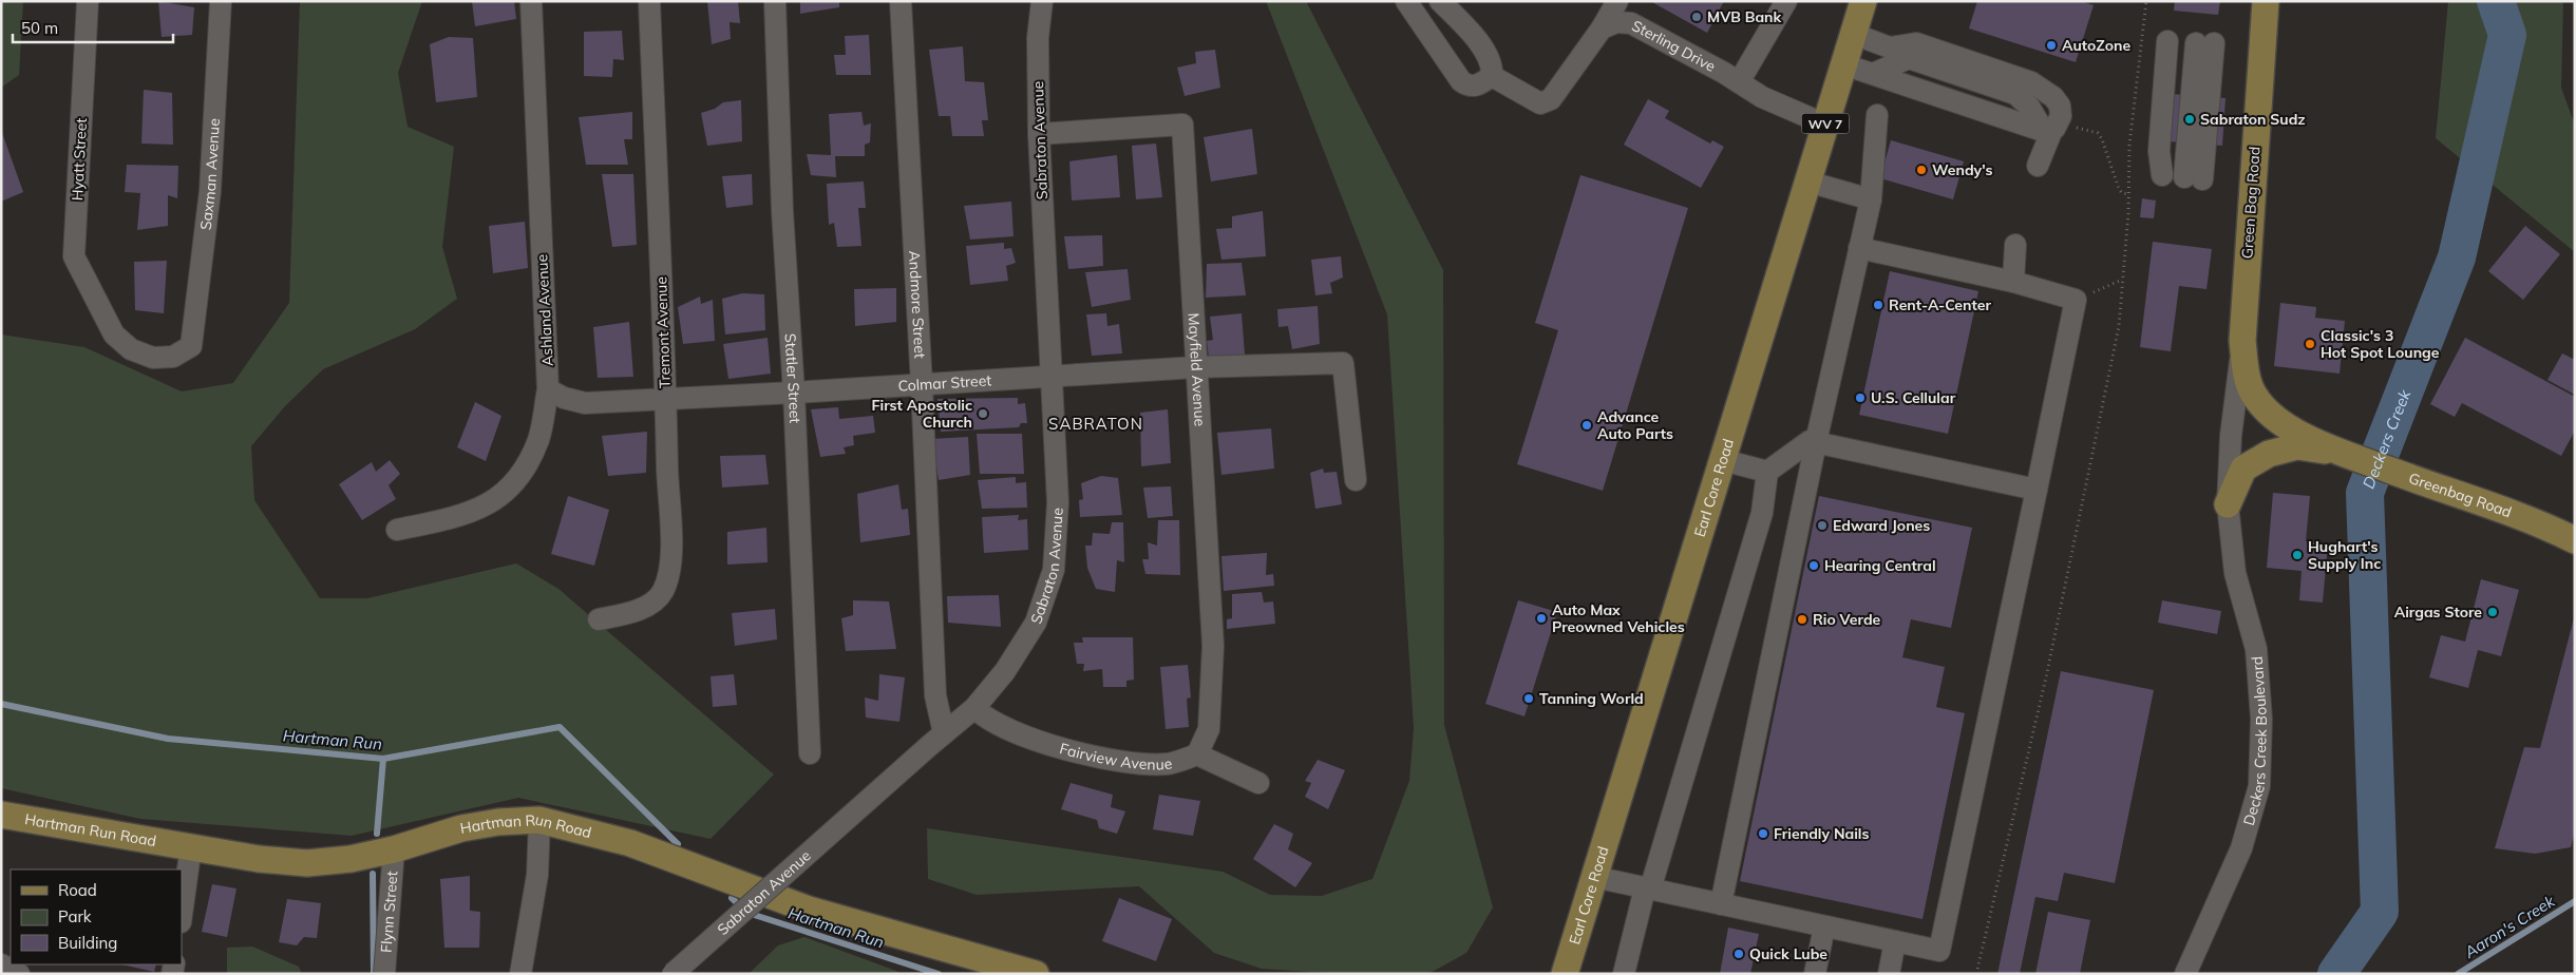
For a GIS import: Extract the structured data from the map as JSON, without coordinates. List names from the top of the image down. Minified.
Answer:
{"streets":{"main road":["WV 7","Green Bag Road","Earl Core Road","Greenbag Road","Hartman Run Road"],"street":["Sterling Drive","Sabraton Avenue","Hyatt Street","Saxman Avenue","Andmore Street","Ashland Avenue","Tremont Avenue","Mayfield Avenue","Statler Street","Colmar Street","Deckers Creek Boulevard","Fairview Avenue","Flynn Street"]},"crossings":[["Sterling Drive","Earl Core Road"],["Sabraton Avenue","Andmore Street"],["Sabraton Avenue","Mayfield Avenue"],["Sabraton Avenue","Colmar Street"],["Sabraton Avenue","Fairview Avenue"],["Hyatt Street","Saxman Avenue"],["Green Bag Road","Greenbag Road"],["Green Bag Road","Deckers Creek Boulevard"],["Andmore Street","Colmar Street"],["Ashland Avenue","Colmar Street"],["Tremont Avenue","Colmar Street"],["Mayfield Avenue","Colmar Street"],["Mayfield Avenue","Fairview Avenue"],["Statler Street","Colmar Street"],["Greenbag Road","Deckers Creek Boulevard"],["Hartman Run Road","Flynn Street"]],"districts":["SABRATON"],"water":["Deckers Creek","Hartman Run","Aaron's Creek"],"places":["MVB Bank","AutoZone","Sabraton Sudz","Wendy's","Rent-A-Center","Classic's 3 Hot Spot Lounge","U.S. Cellular","First Apostolic Church","Advance Auto Parts","Edward Jones","Hughart's Supply Inc","Hearing Central","Airgas Store","Auto Max Preowned Vehicles","Rio Verde","Tanning World","Friendly Nails","Quick Lube"],"legend":["Road","Park","Building"],"scale_bar":"50 m"}
